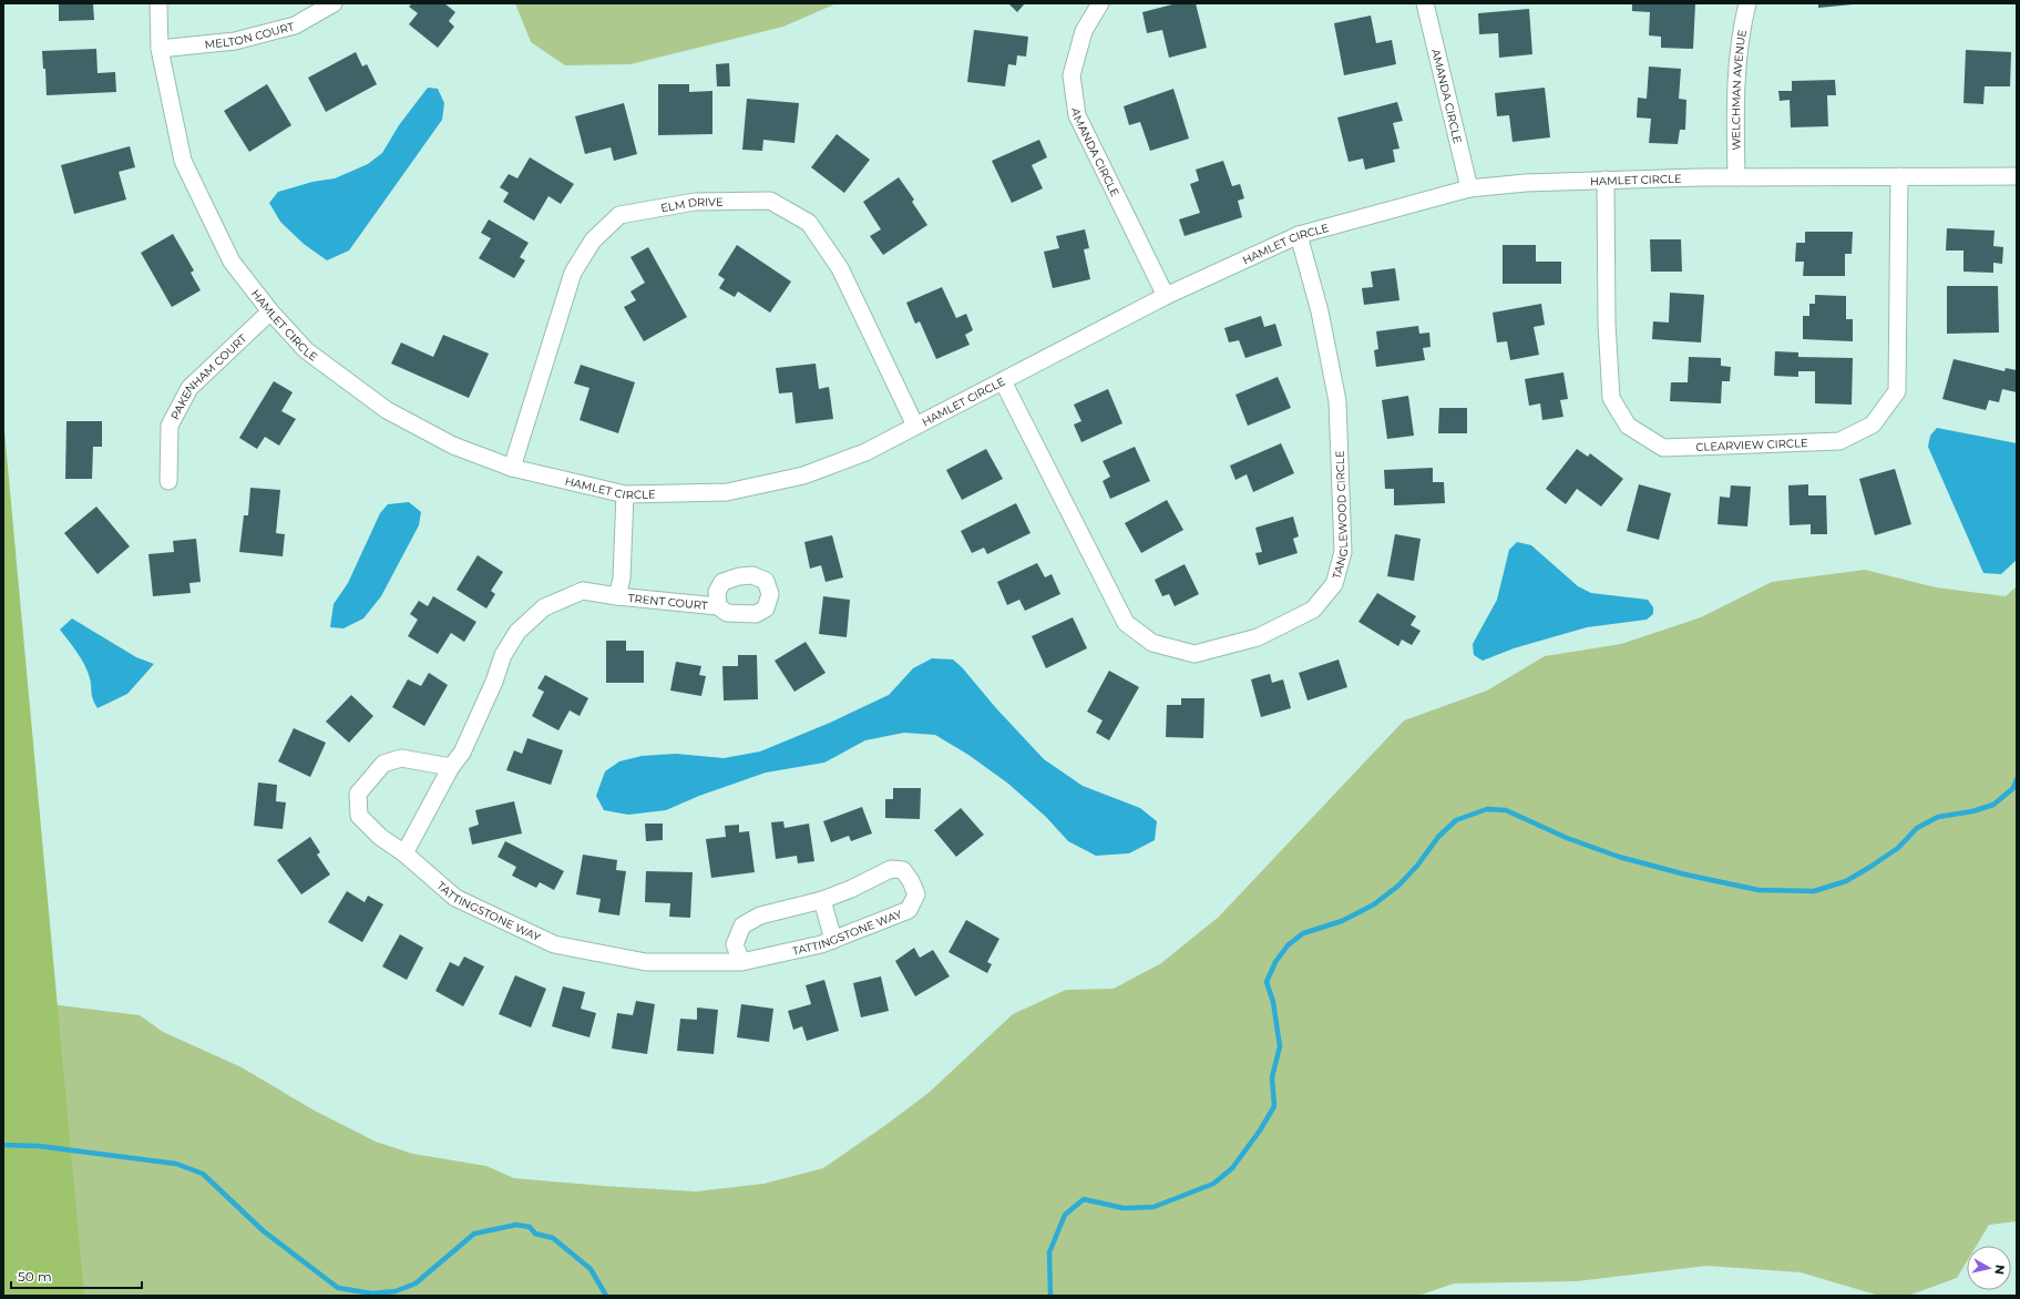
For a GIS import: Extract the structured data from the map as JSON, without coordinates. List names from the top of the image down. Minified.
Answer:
{"streets":{"street":["MELTON COURT","WELCHMAN AVENUE","AMANDA CIRCLE","HAMLET CIRCLE","ELM DRIVE","PAKENHAM COURT","CLEARVIEW CIRCLE","TANGLEWOOD CIRCLE","TRENT COURT","TATTINGSTONE WAY"]},"crossings":[["MELTON COURT","HAMLET CIRCLE"],["WELCHMAN AVENUE","HAMLET CIRCLE"],["AMANDA CIRCLE","HAMLET CIRCLE"],["HAMLET CIRCLE","ELM DRIVE"],["HAMLET CIRCLE","PAKENHAM COURT"],["HAMLET CIRCLE","CLEARVIEW CIRCLE"],["HAMLET CIRCLE","TANGLEWOOD CIRCLE"]],"scale_bar":"50 m","north":"right"}
